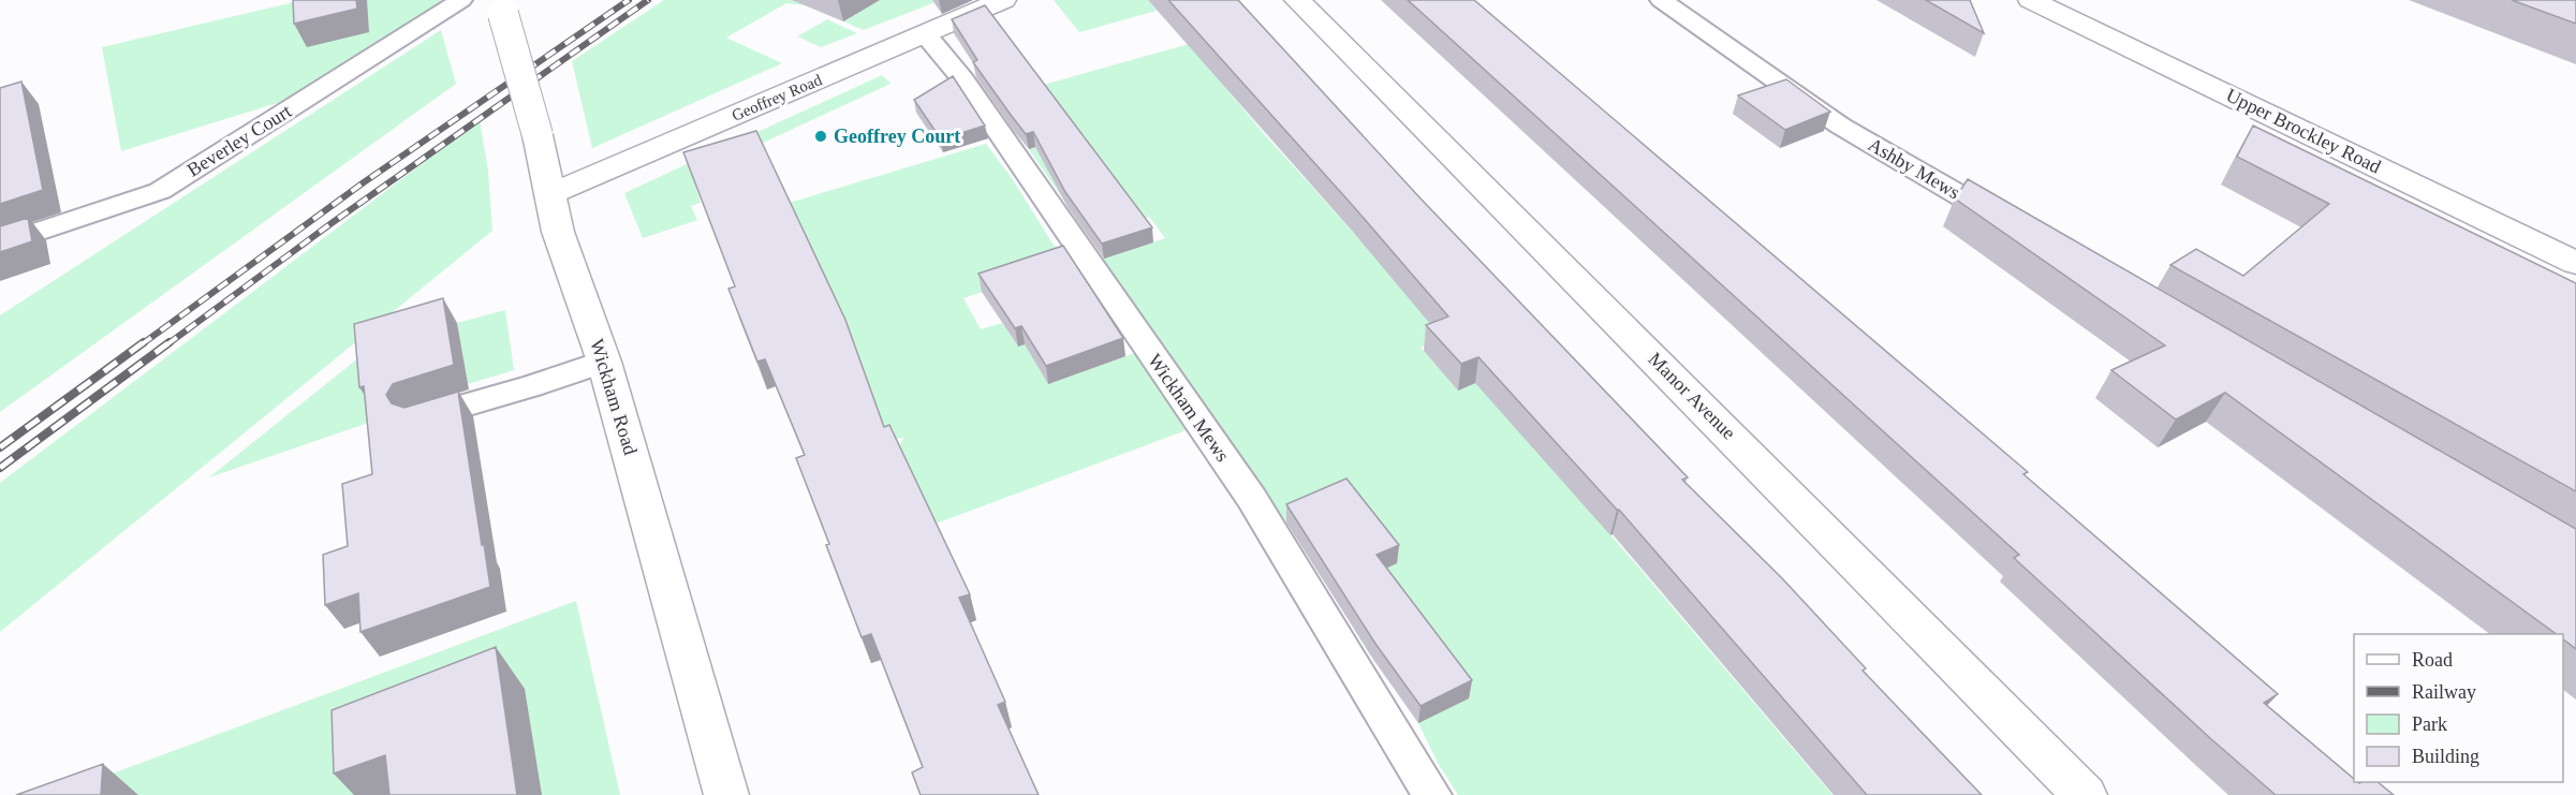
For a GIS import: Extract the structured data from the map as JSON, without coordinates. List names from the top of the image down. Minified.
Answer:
{"streets":{"street":["Geoffrey Road","Upper Brockley Road","Manor Avenue","Wickham Road"],"lane":["Beverley Court","Ashby Mews","Wickham Mews"]},"crossings":[["Geoffrey Road","Wickham Road"],["Geoffrey Road","Wickham Mews"]],"places":["Geoffrey Court"],"legend":["Road","Railway","Park","Building"]}
